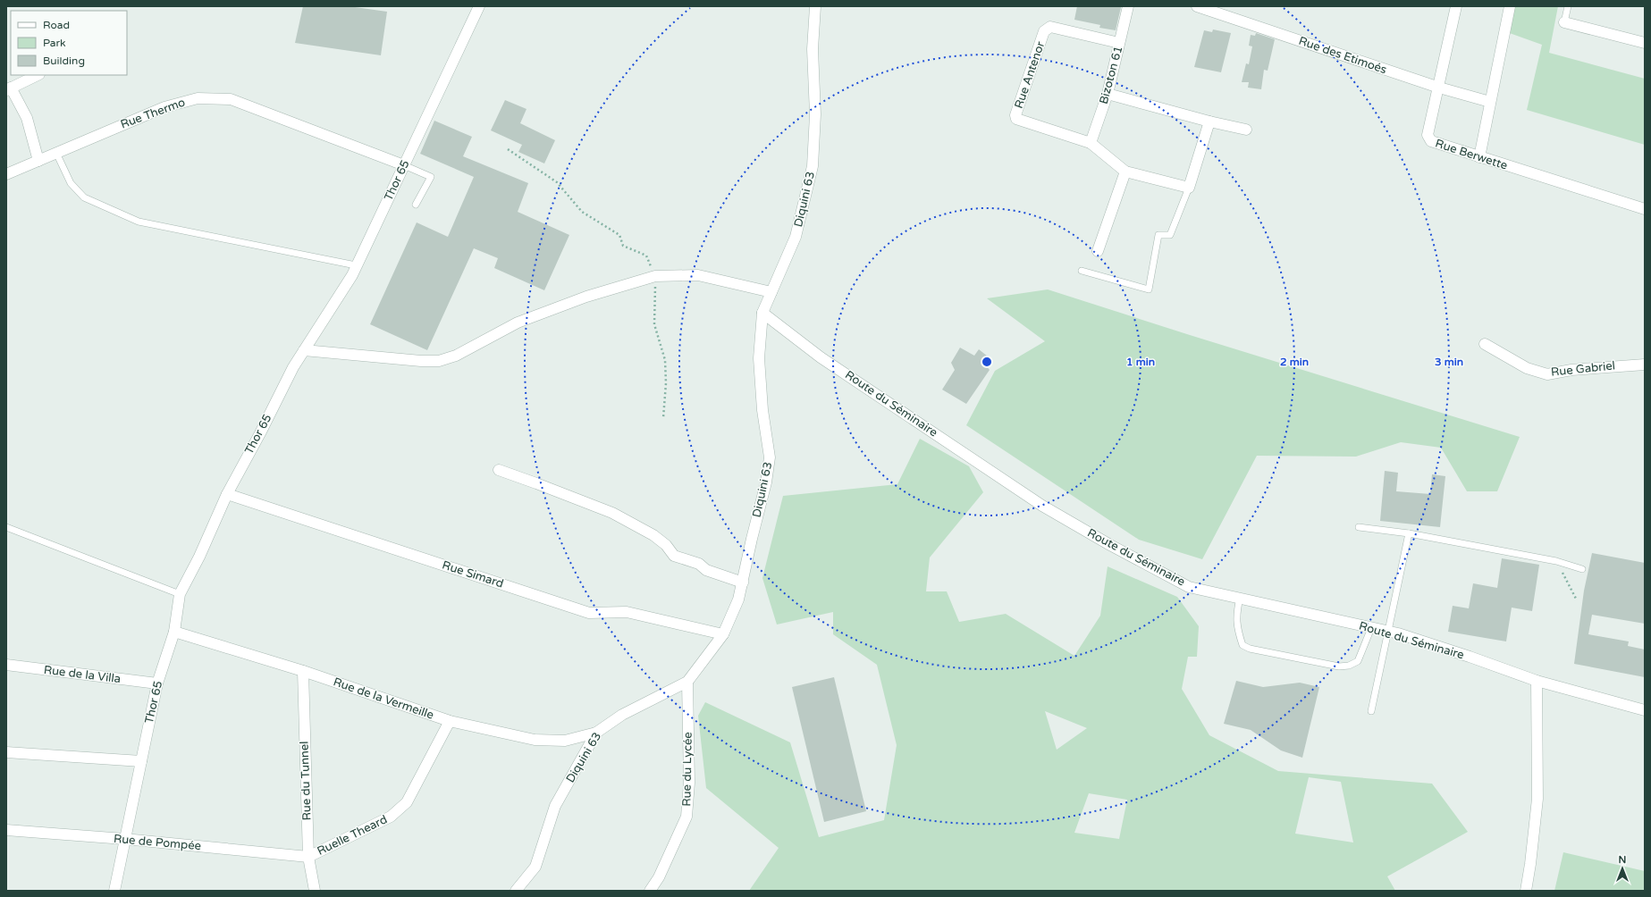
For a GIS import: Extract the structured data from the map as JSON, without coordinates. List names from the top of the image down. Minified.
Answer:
{"streets":{"street":["Rue des Etimoés","Rue Antenor","Bizoton 61","Rue Thermo","Rue Berwette","Thor 65","Diquini 63","Rue Gabriel","Route du Séminaire","Rue Simard","Rue de la Villa","Rue de la Vermeille","Rue du Lycée","Rue du Tunnel","Ruelle Theard","Rue de Pompée"]},"crossings":[["Rue des Etimoés","Rue Berwette"],["Rue Antenor","Bizoton 61"],["Rue Thermo","Thor 65"],["Thor 65","Rue Simard"],["Thor 65","Rue de la Villa"],["Thor 65","Rue de la Vermeille"],["Thor 65","Rue de Pompée"],["Diquini 63","Route du Séminaire"],["Diquini 63","Rue Simard"],["Diquini 63","Rue de la Vermeille"],["Diquini 63","Rue du Lycée"],["Rue de la Vermeille","Rue du Tunnel"],["Rue de la Vermeille","Ruelle Theard"],["Rue du Tunnel","Ruelle Theard"],["Rue du Tunnel","Rue de Pompée"],["Ruelle Theard","Rue de Pompée"]],"legend":["Road","Park","Building"],"north":"top","rings":["1 min","2 min","3 min"]}
